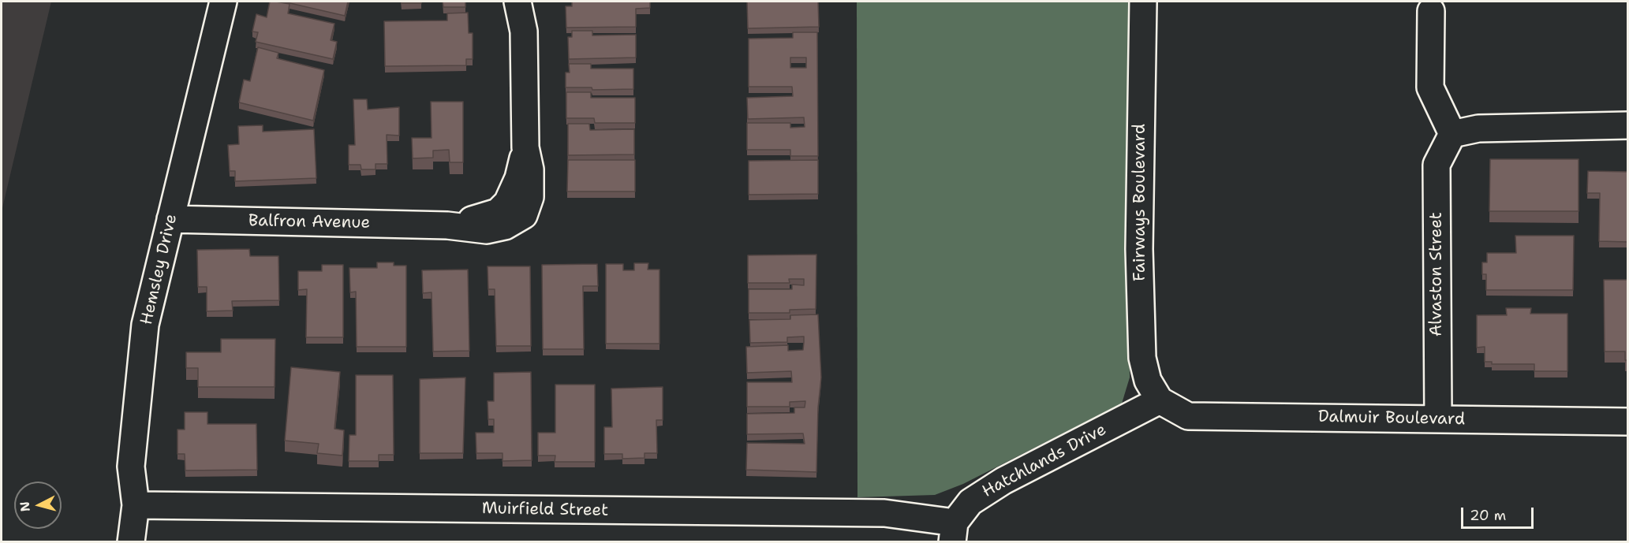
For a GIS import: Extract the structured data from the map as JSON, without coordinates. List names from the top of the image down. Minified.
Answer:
{"streets":{"street":["Fairways Boulevard","Balfron Avenue","Hemsley Drive","Alvaston Street","Dalmuir Boulevard","Hatchlands Drive","Muirfield Street"]},"crossings":[["Fairways Boulevard","Dalmuir Boulevard"],["Fairways Boulevard","Hatchlands Drive"],["Balfron Avenue","Hemsley Drive"],["Hemsley Drive","Muirfield Street"],["Alvaston Street","Dalmuir Boulevard"],["Dalmuir Boulevard","Hatchlands Drive"],["Hatchlands Drive","Muirfield Street"]],"scale_bar":"20 m","north":"left"}
